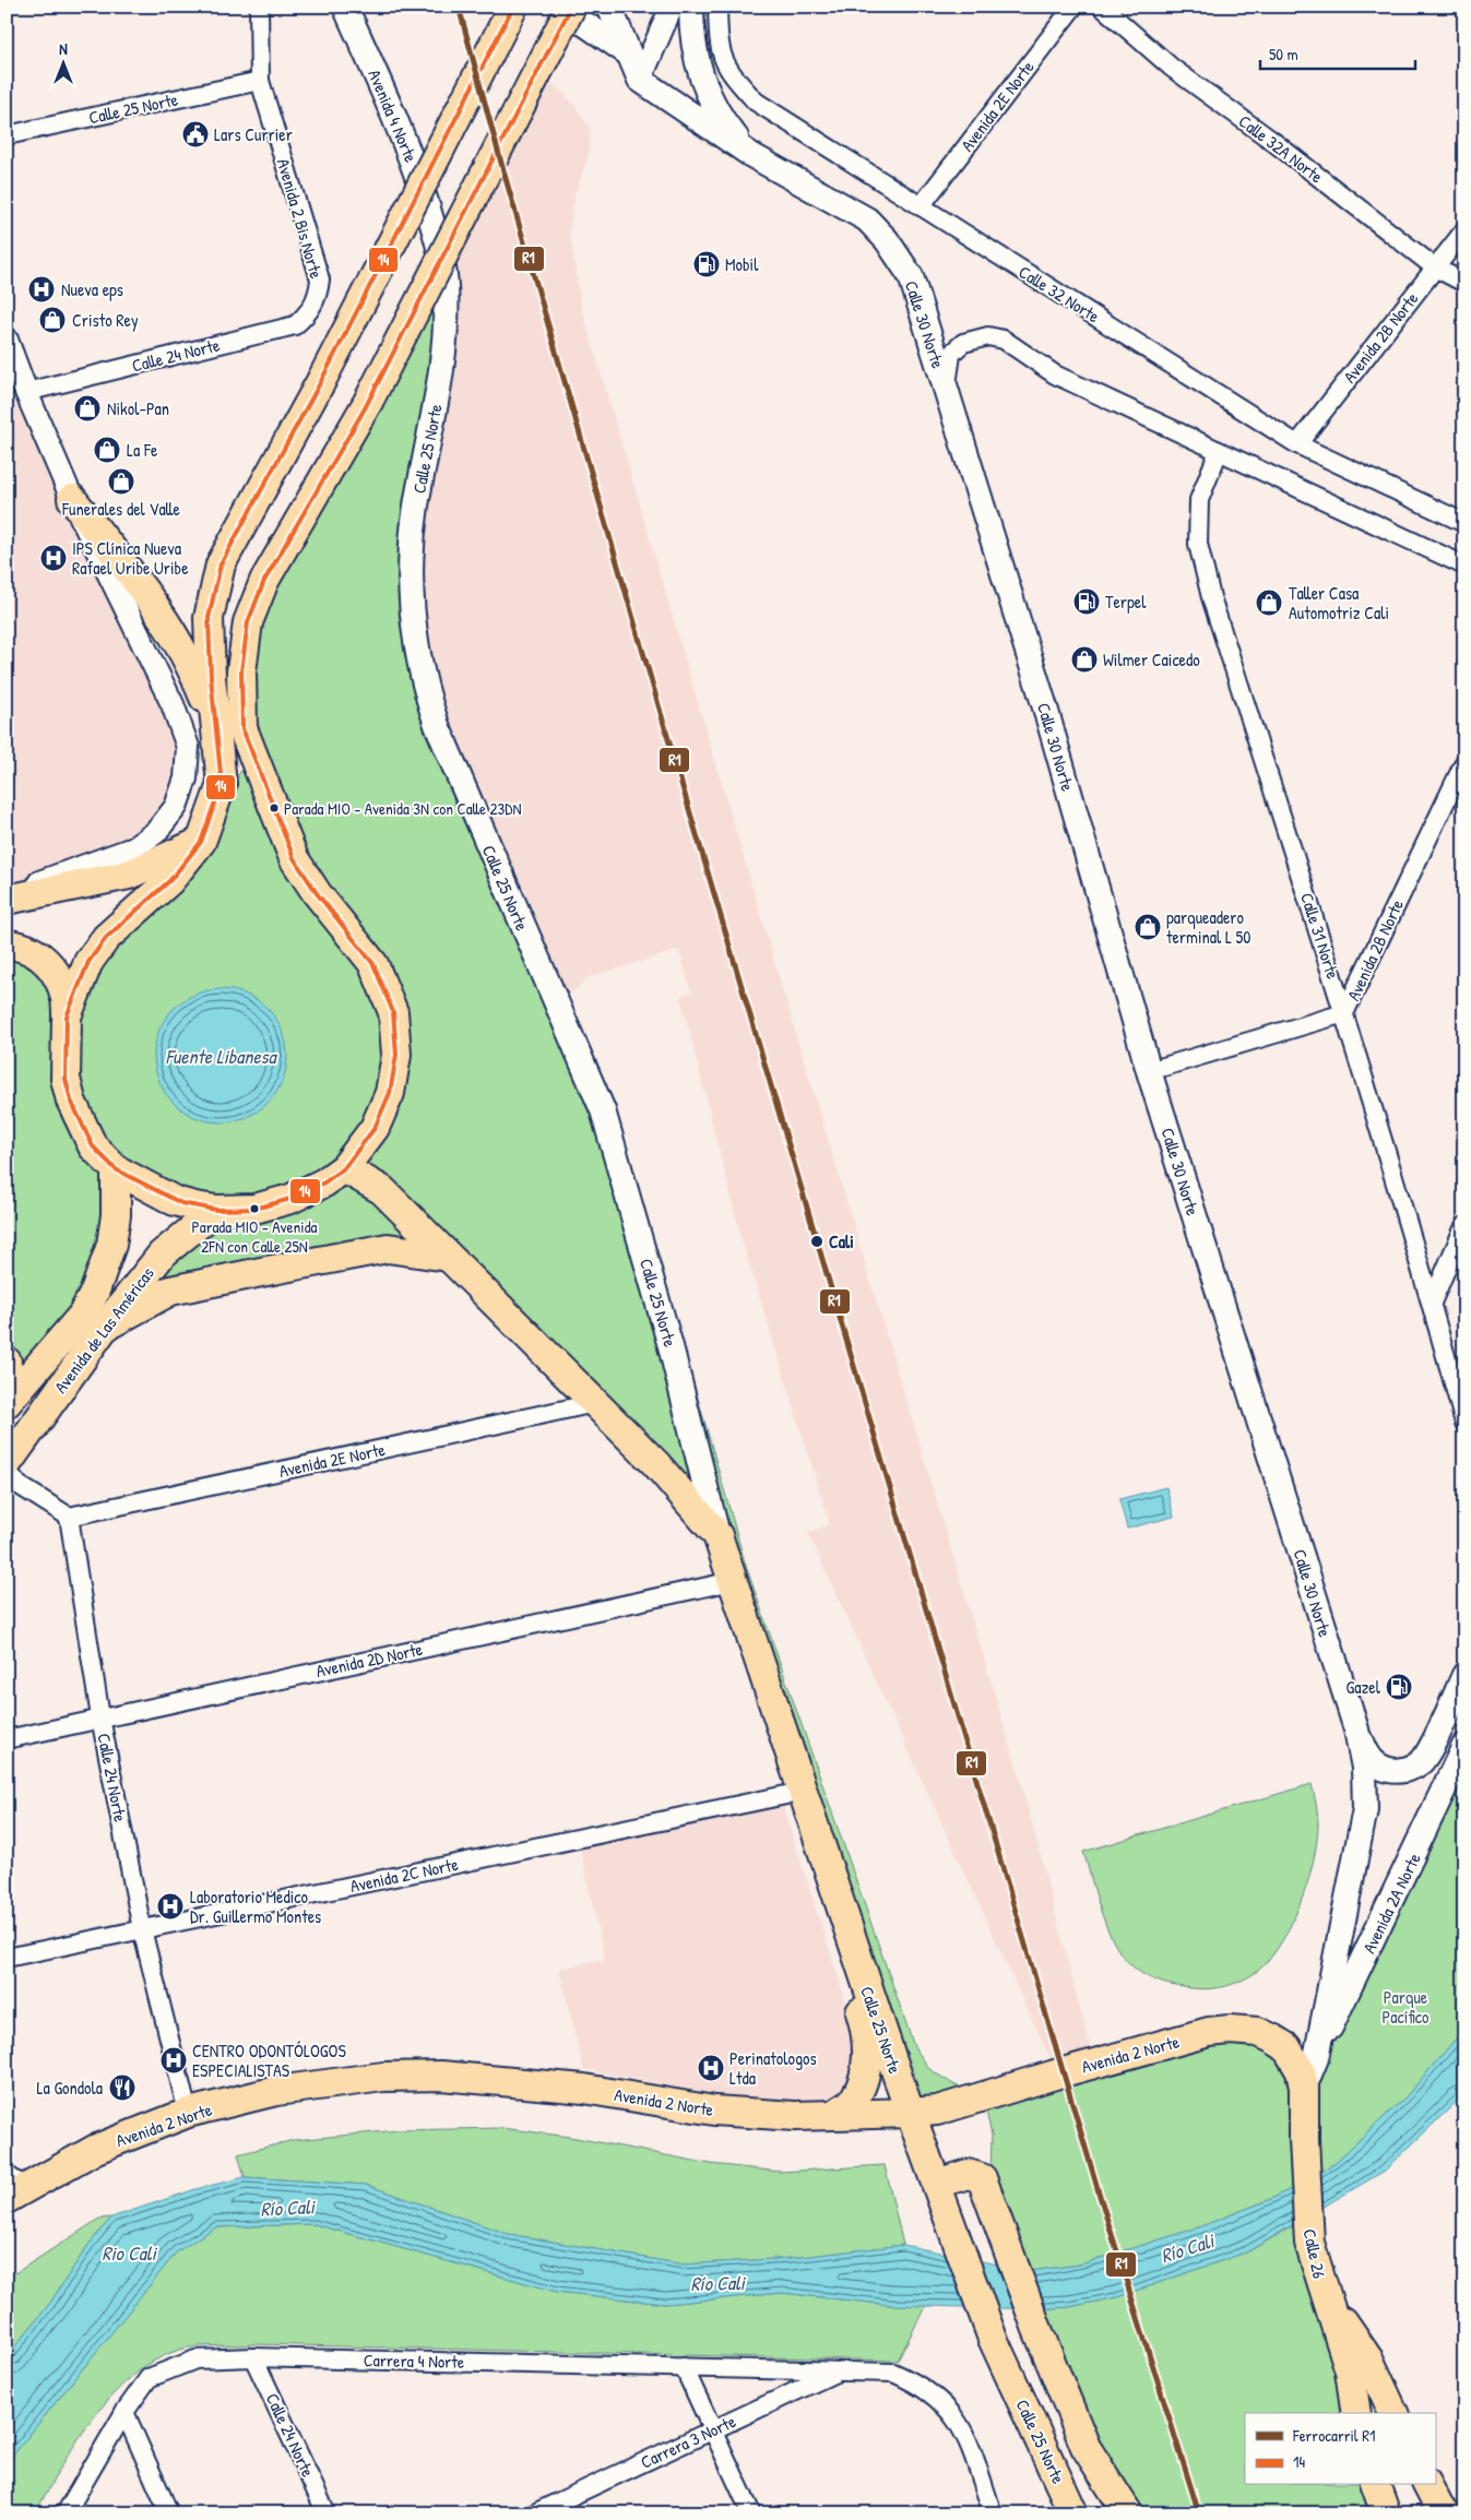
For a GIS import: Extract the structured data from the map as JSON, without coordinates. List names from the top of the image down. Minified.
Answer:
{"streets":{"main road":["Calle 25 Norte","Avenida 4 Norte","Calle 30 Norte","Avenida de Las Américas","Avenida 2A Norte","Avenida 2 Norte","Calle 26"],"street":["Avenida 2E Norte","Calle 32A Norte","Avenida 2 Bis Norte","Calle 32 Norte","Avenida 2B Norte","Calle 24 Norte","Calle 31 Norte","Avenida 2D Norte","Avenida 2C Norte","Carrera 4 Norte","Carrera 3 Norte"]},"crossings":[["Avenida 2E Norte","Calle 25 Norte"],["Avenida 2E Norte","Calle 32 Norte"],["Avenida 2E Norte","Calle 24 Norte"],["Calle 25 Norte","Avenida 4 Norte"],["Calle 25 Norte","Avenida 2 Bis Norte"],["Calle 25 Norte","Avenida 2D Norte"],["Calle 25 Norte","Avenida 2C Norte"],["Calle 25 Norte","Avenida 2 Norte"],["Calle 32A Norte","Avenida 2B Norte"],["Avenida 2 Bis Norte","Calle 24 Norte"],["Calle 32 Norte","Avenida 2B Norte"],["Calle 30 Norte","Avenida 2B Norte"],["Calle 30 Norte","Avenida 2A Norte"],["Calle 30 Norte","Avenida 2 Norte"],["Calle 30 Norte","Calle 26"],["Avenida 2B Norte","Calle 31 Norte"],["Calle 24 Norte","Avenida 2D Norte"],["Calle 24 Norte","Avenida 2C Norte"],["Calle 24 Norte","Avenida 2 Norte"],["Calle 24 Norte","Carrera 4 Norte"],["Avenida 2 Norte","Calle 26"],["Carrera 4 Norte","Carrera 3 Norte"]],"water":["Fuente Libanesa","Río Cali","Rio Cali"],"parks":["Parque Pacífico"],"places":{"public building":["Lars Currier"],"fuel station":["Mobil","Terpel","Gazel"],"hospital":["Nueva eps","IPS Clínica Nueva Rafael Uribe Uribe","Laboratorio Medico Dr. Guillermo Montes","CENTRO ODONTÓLOGOS ESPECIALISTAS","Perinatologos Ltda"],"shop":["Cristo Rey","Nikol-Pan","La Fe","Funerales del Valle","Taller Casa Automotriz Cali","Wilmer Caicedo","parqueadero terminal L 50"],"other":["Parada MIO - Avenida 3N con Calle 23DN","Parada MIO - Avenida 2FN con Calle 25N","Cali"],"restaurant":["La Gondola"]},"lines":["rail line R1","transit line 14"],"legend":["Ferrocarril R1","14"],"scale_bar":"50 m","north":"top"}
